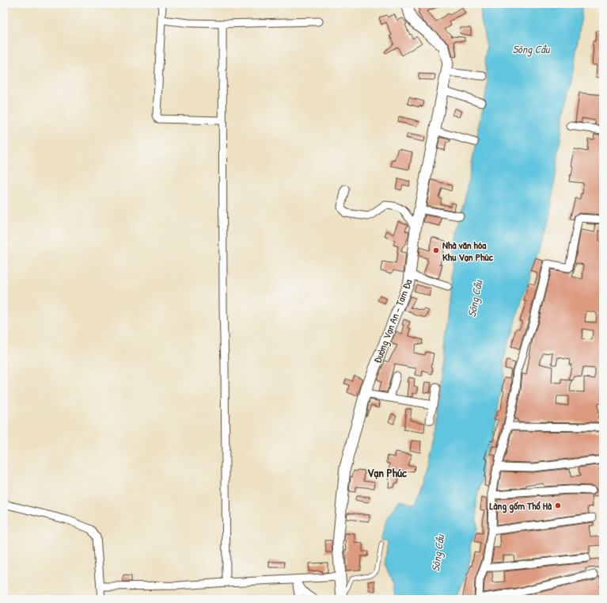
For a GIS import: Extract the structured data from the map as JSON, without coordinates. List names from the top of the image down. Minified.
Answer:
{"streets":{"main road":["Đường Vạn An - Tam Đa"]},"districts":["Vạn Phúc"],"water":["Sông Cầu"],"places":["Nhà văn hóa Khu Vạn Phúc","Làng gốm Thổ Hà"]}
